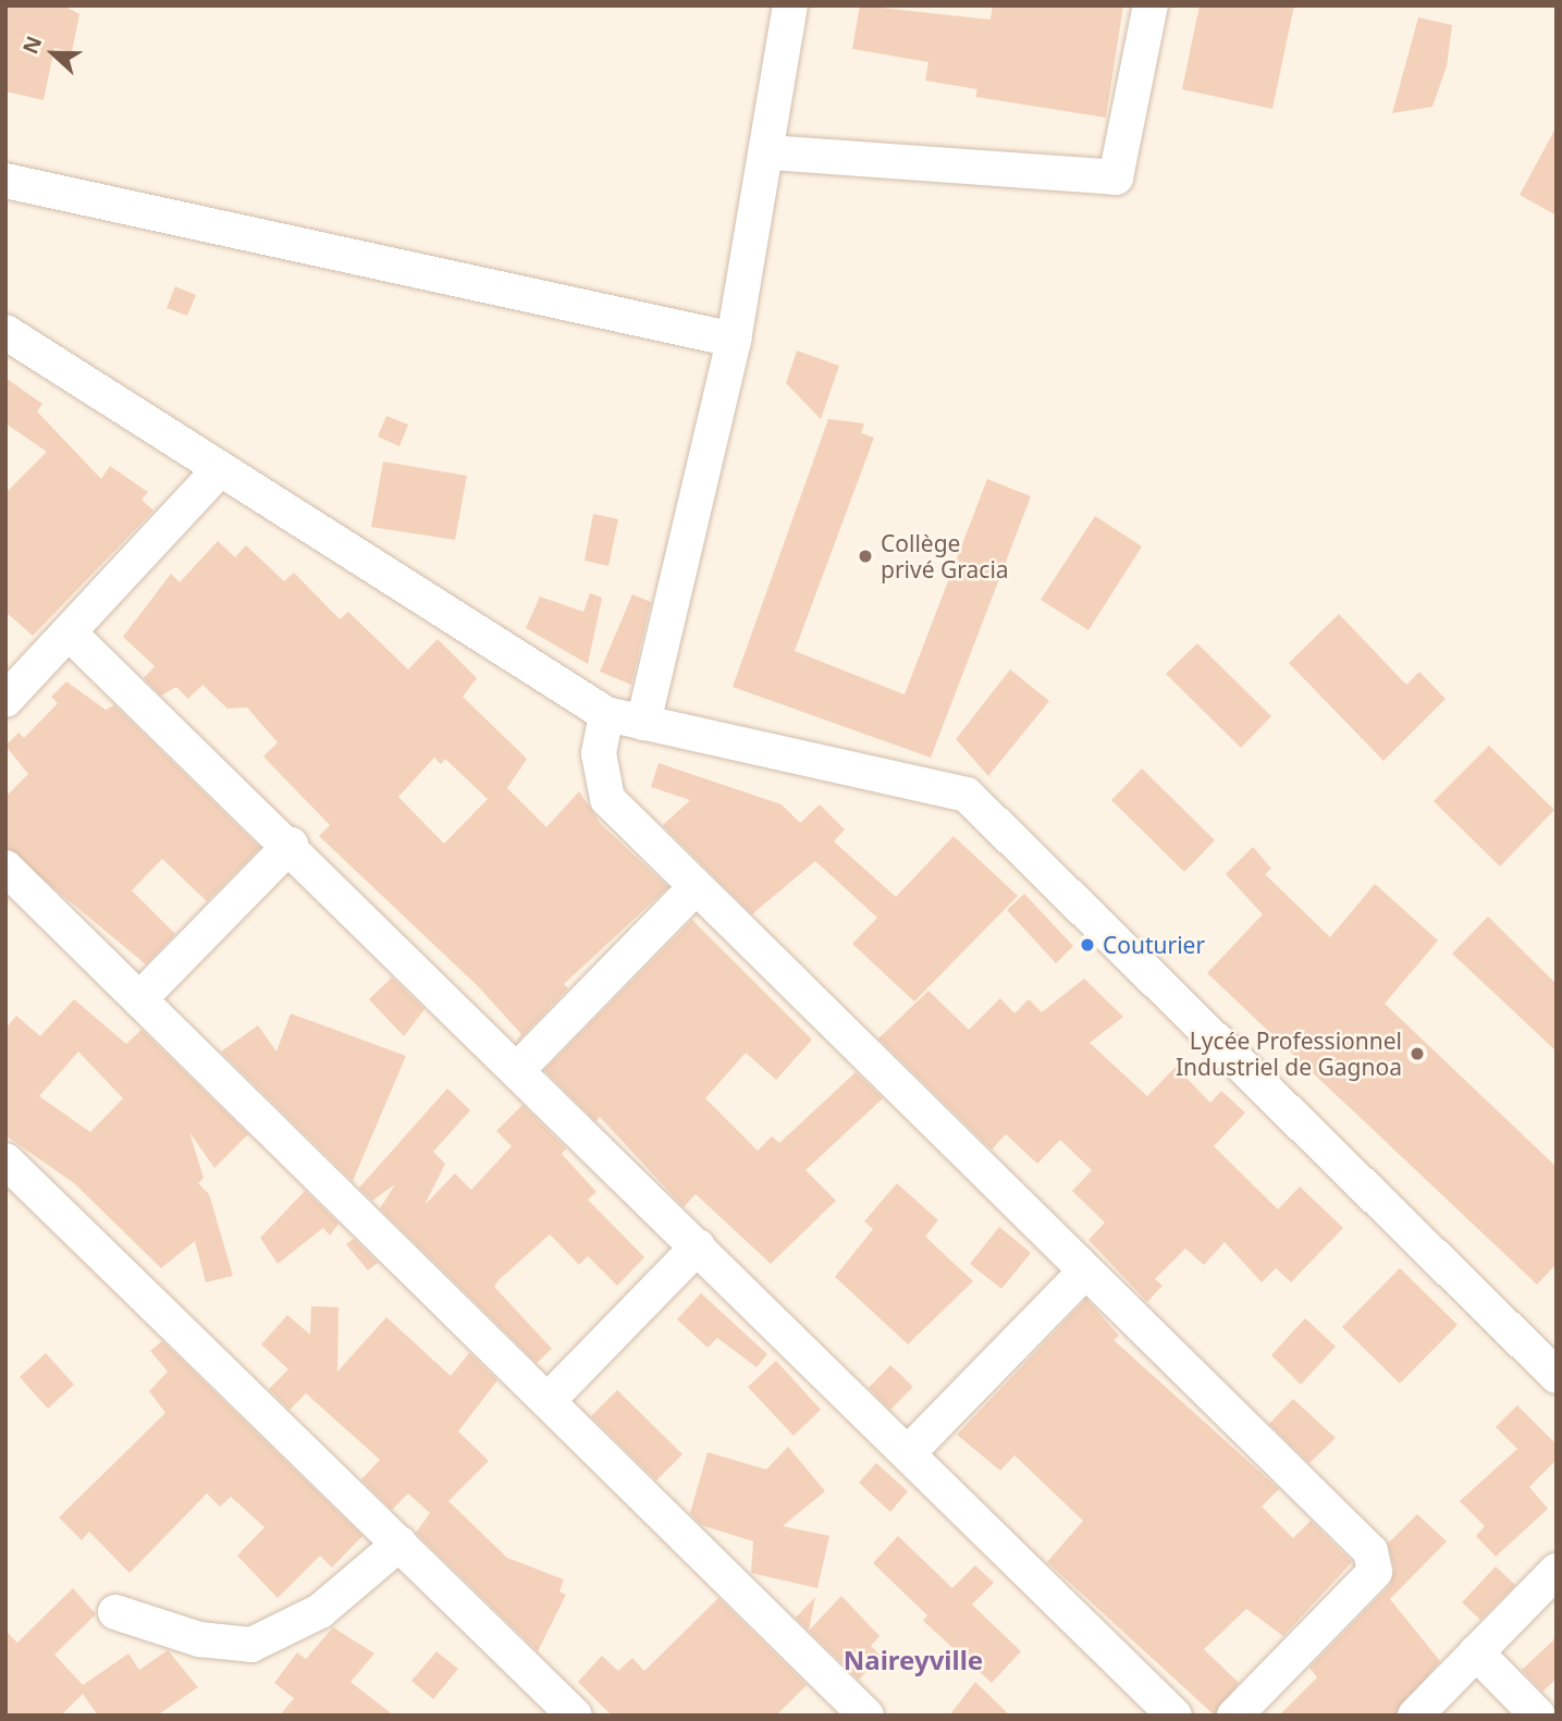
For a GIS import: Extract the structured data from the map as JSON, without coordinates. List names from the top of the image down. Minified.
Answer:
{"districts":["Naireyville"],"places":["Collège privé Gracia","Couturier","Lycée Professionnel Industriel de Gagnoa"],"north":"left"}
